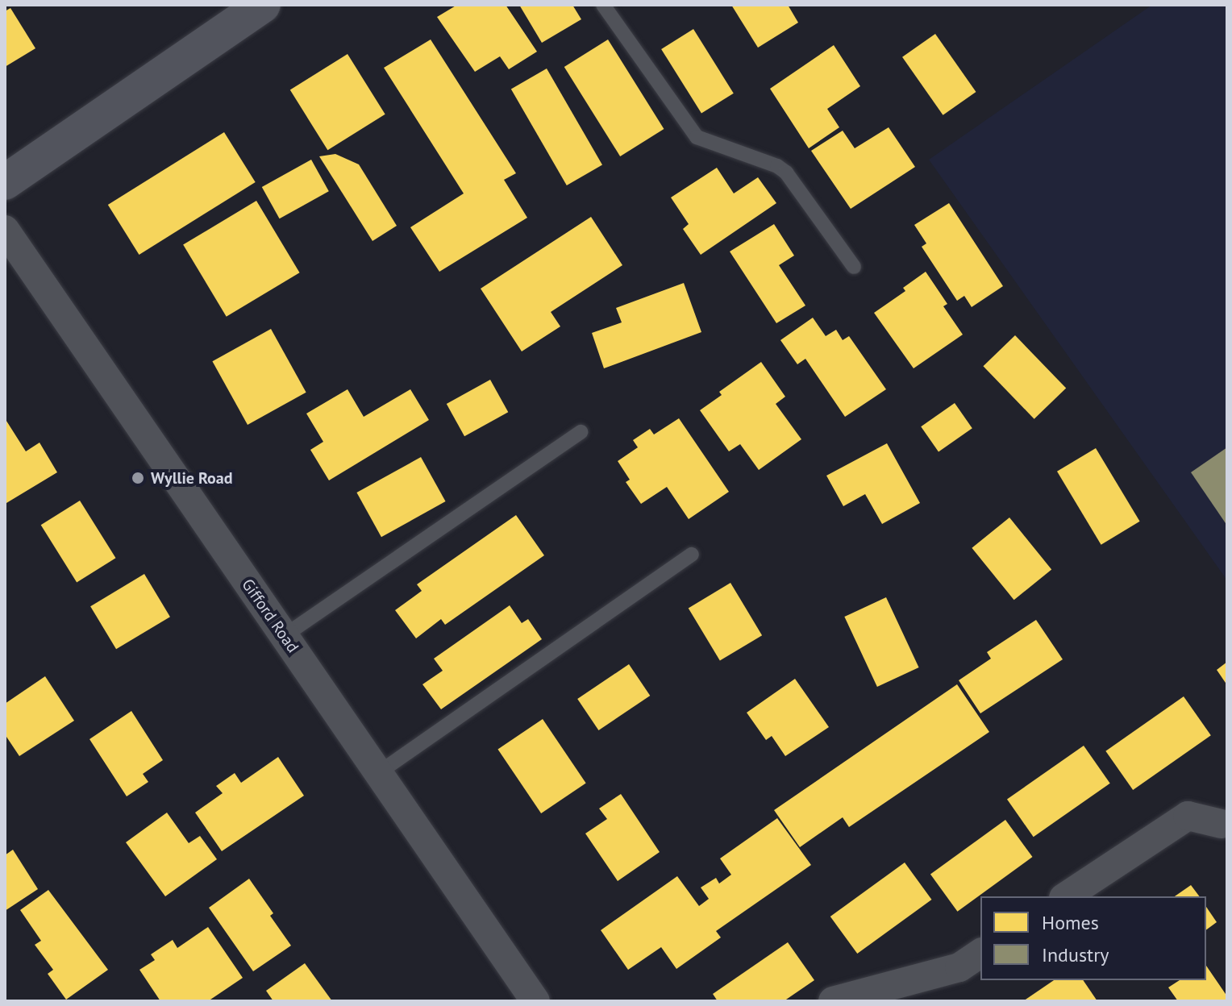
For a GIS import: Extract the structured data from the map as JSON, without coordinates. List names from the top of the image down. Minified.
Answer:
{"streets":{"street":["Gifford Road"]},"places":["Wyllie Road"],"legend":["Homes","Industry"]}
